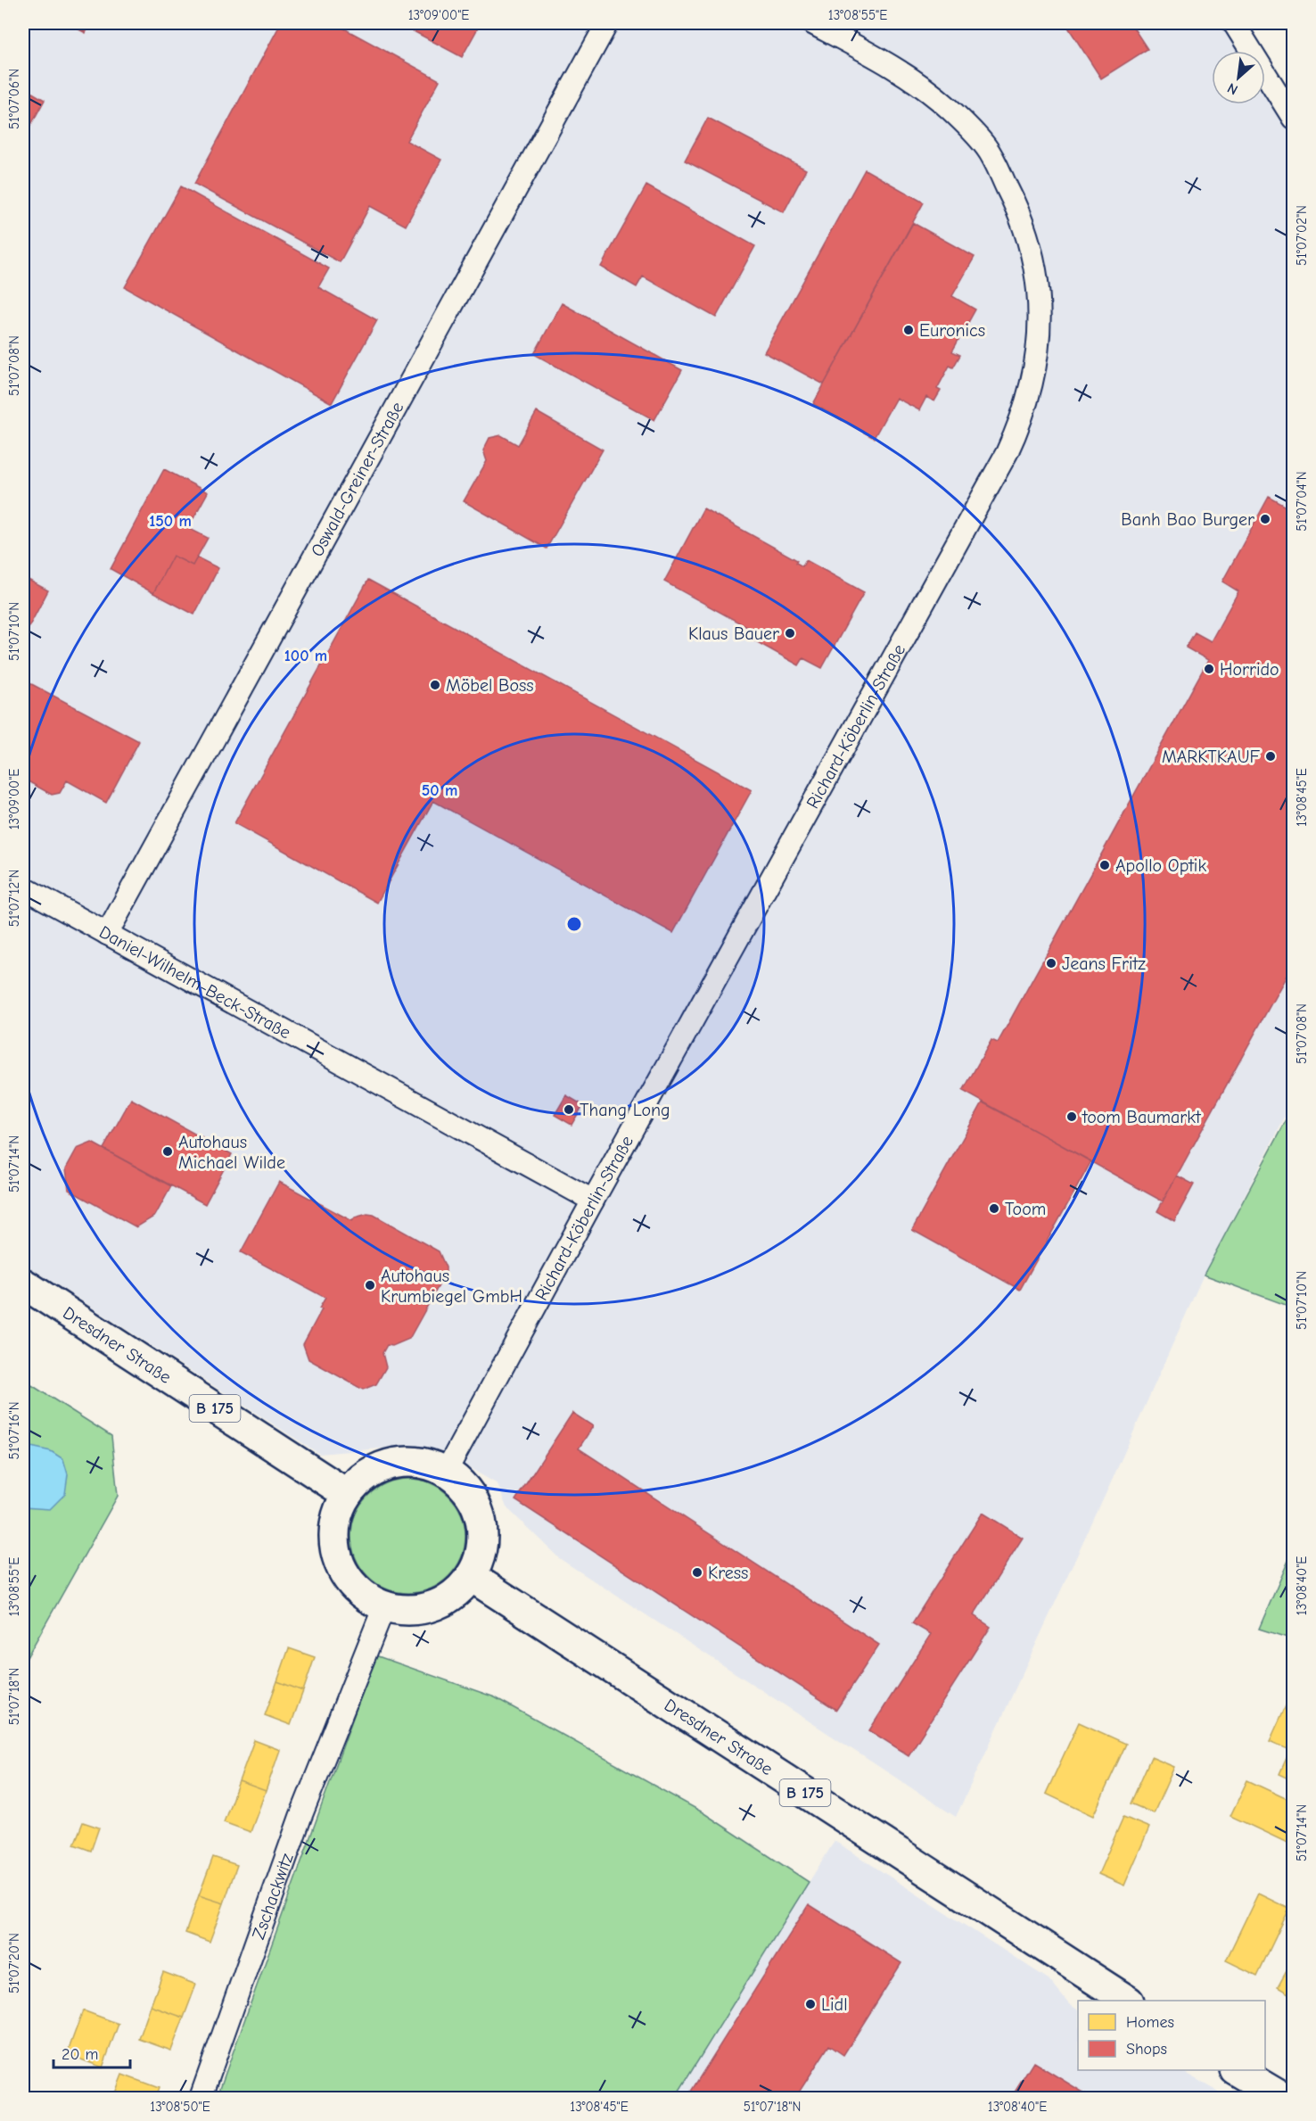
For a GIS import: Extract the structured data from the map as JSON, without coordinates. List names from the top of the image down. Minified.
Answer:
{"streets":{"main road":["Dresdner Straße","B 175"],"street":["Oswald-Greiner-Straße","Richard-Köberlin-Straße","Daniel-Wilhelm-Beck-Straße","Zschackwitz"]},"crossings":[["Oswald-Greiner-Straße","Daniel-Wilhelm-Beck-Straße"],["Richard-Köberlin-Straße","Daniel-Wilhelm-Beck-Straße"],["Richard-Köberlin-Straße","Dresdner Straße"],["Richard-Köberlin-Straße","Zschackwitz"],["Dresdner Straße","Zschackwitz"]],"places":["Euronics","Banh Bao Burger","Klaus Bauer","Horrido","Möbel Boss","MARKTKAUF","Apollo Optik","Jeans Fritz","Thang Long","toom Baumarkt","Autohaus Michael Wilde","Toom","Autohaus Krumbiegel GmbH","Kress","Lidl"],"legend":["Homes","Shops"],"scale_bar":"20 m","north":"bottom left","coordinates":["13°09'00\"E","13°08'55\"E","51°07'06\"N","51°07'02\"N","51°07'08\"N","51°07'04\"N","51°07'10\"N","13°08'45\"E","51°07'12\"N","51°07'14\"N","51°07'16\"N","13°08'40\"E","51°07'18\"N","51°07'20\"N","13°08'50\"E"],"rings":["150 m","100 m","50 m"]}
